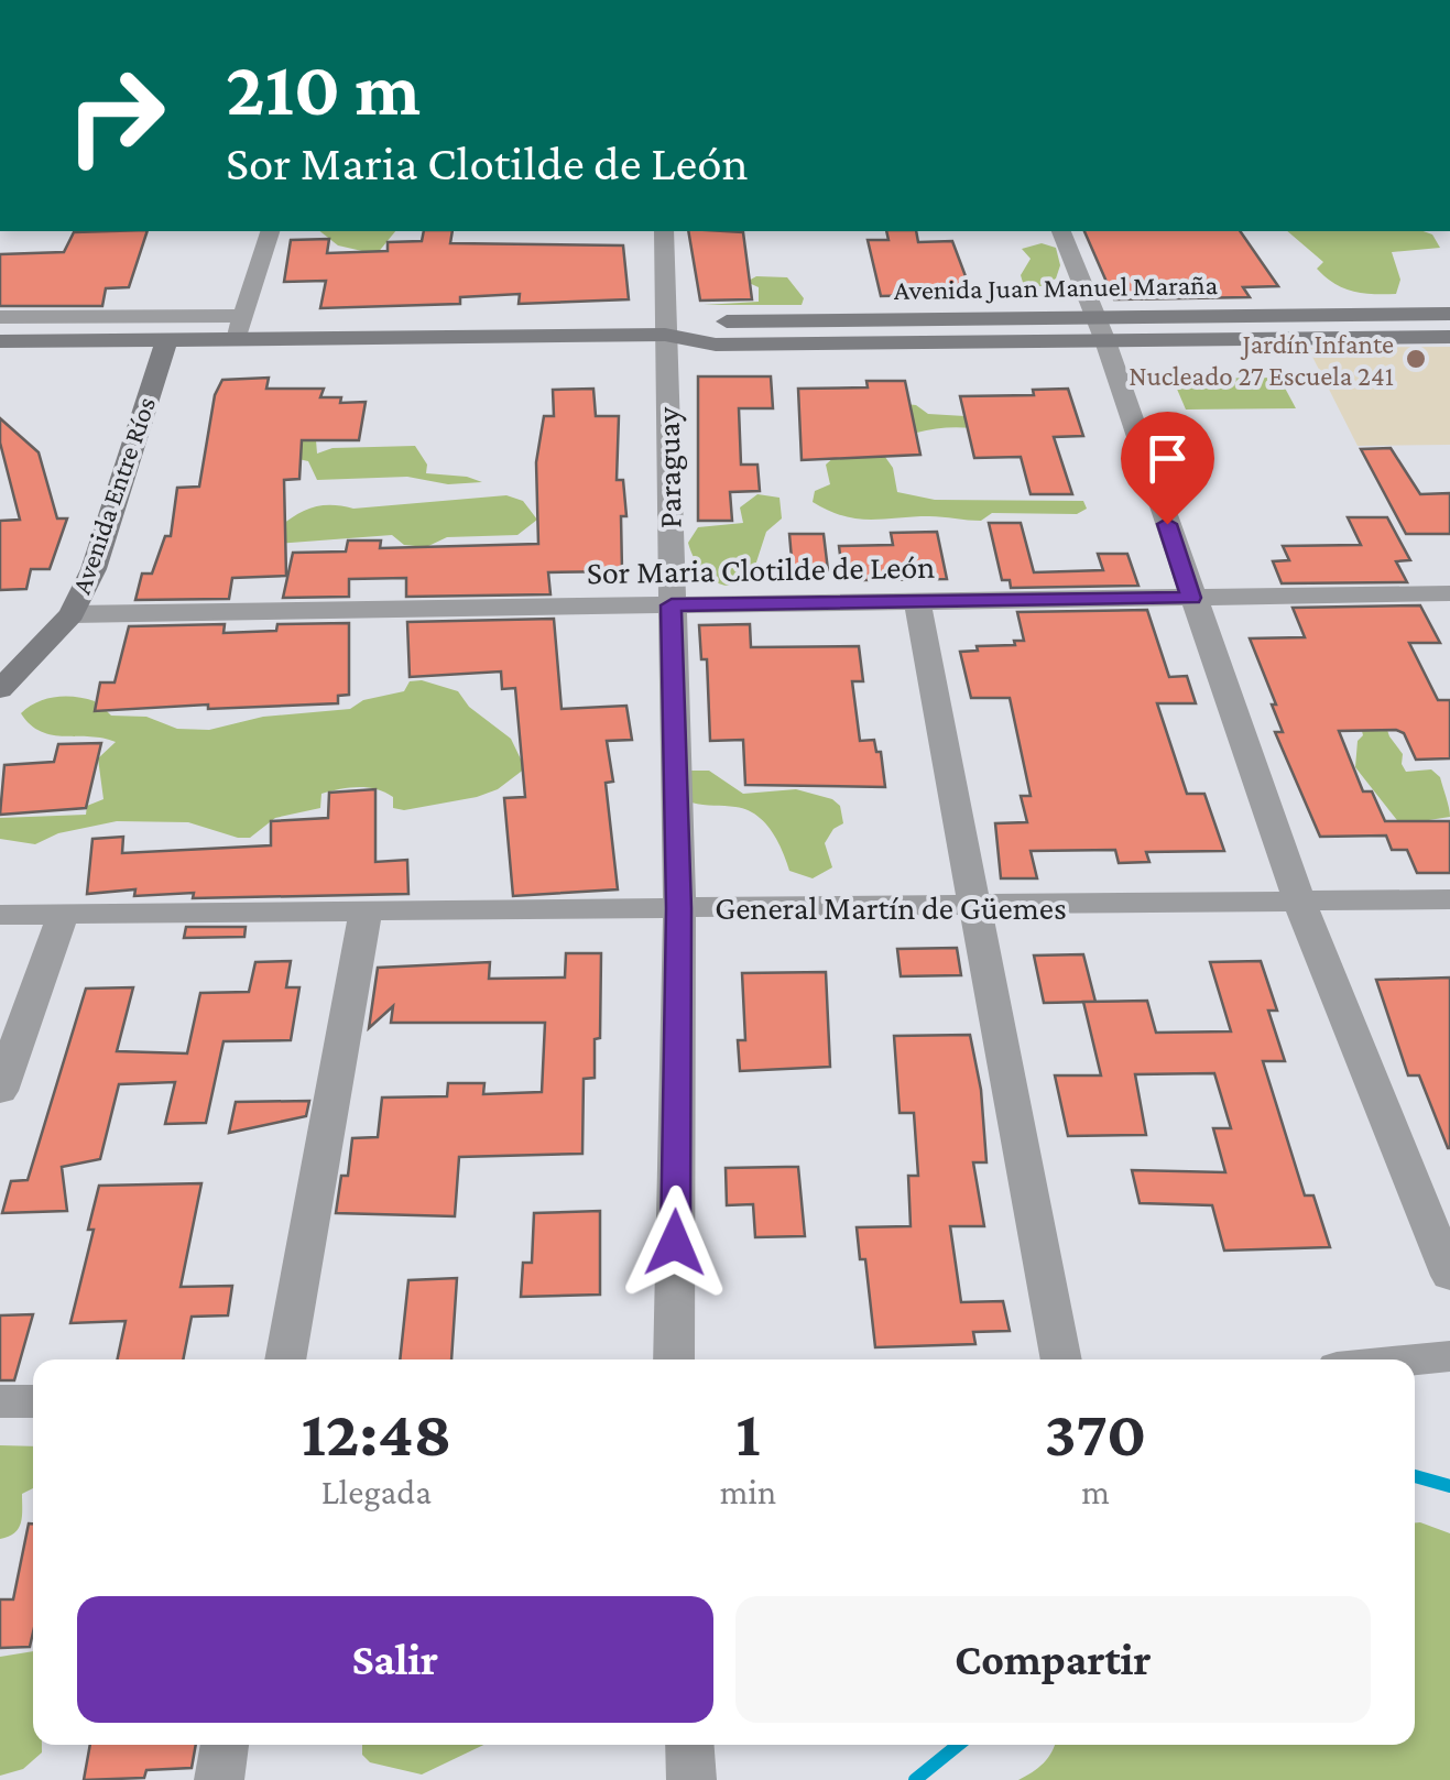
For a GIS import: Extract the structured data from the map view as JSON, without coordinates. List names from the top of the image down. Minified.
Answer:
{"streets":{"street":["Avenida Juan Manuel Maraña","Paraguay","Avenida Entre Ríos","Sor Maria Clotilde de León","General Martín de Güemes"]},"crossings":[["Avenida Juan Manuel Maraña","Paraguay"],["Avenida Juan Manuel Maraña","Avenida Entre Ríos"],["Paraguay","Sor Maria Clotilde de León"],["Paraguay","General Martín de Güemes"],["Avenida Entre Ríos","Sor Maria Clotilde de León"]],"places":["Jardín Infante Nucleado 27 Escuela 241"],"page":{"turn":["210 m","Sor Maria Clotilde de León"],"eta":["12:48","Llegada","1","min","370","m"],"buttons":["Salir","Compartir"]}}
